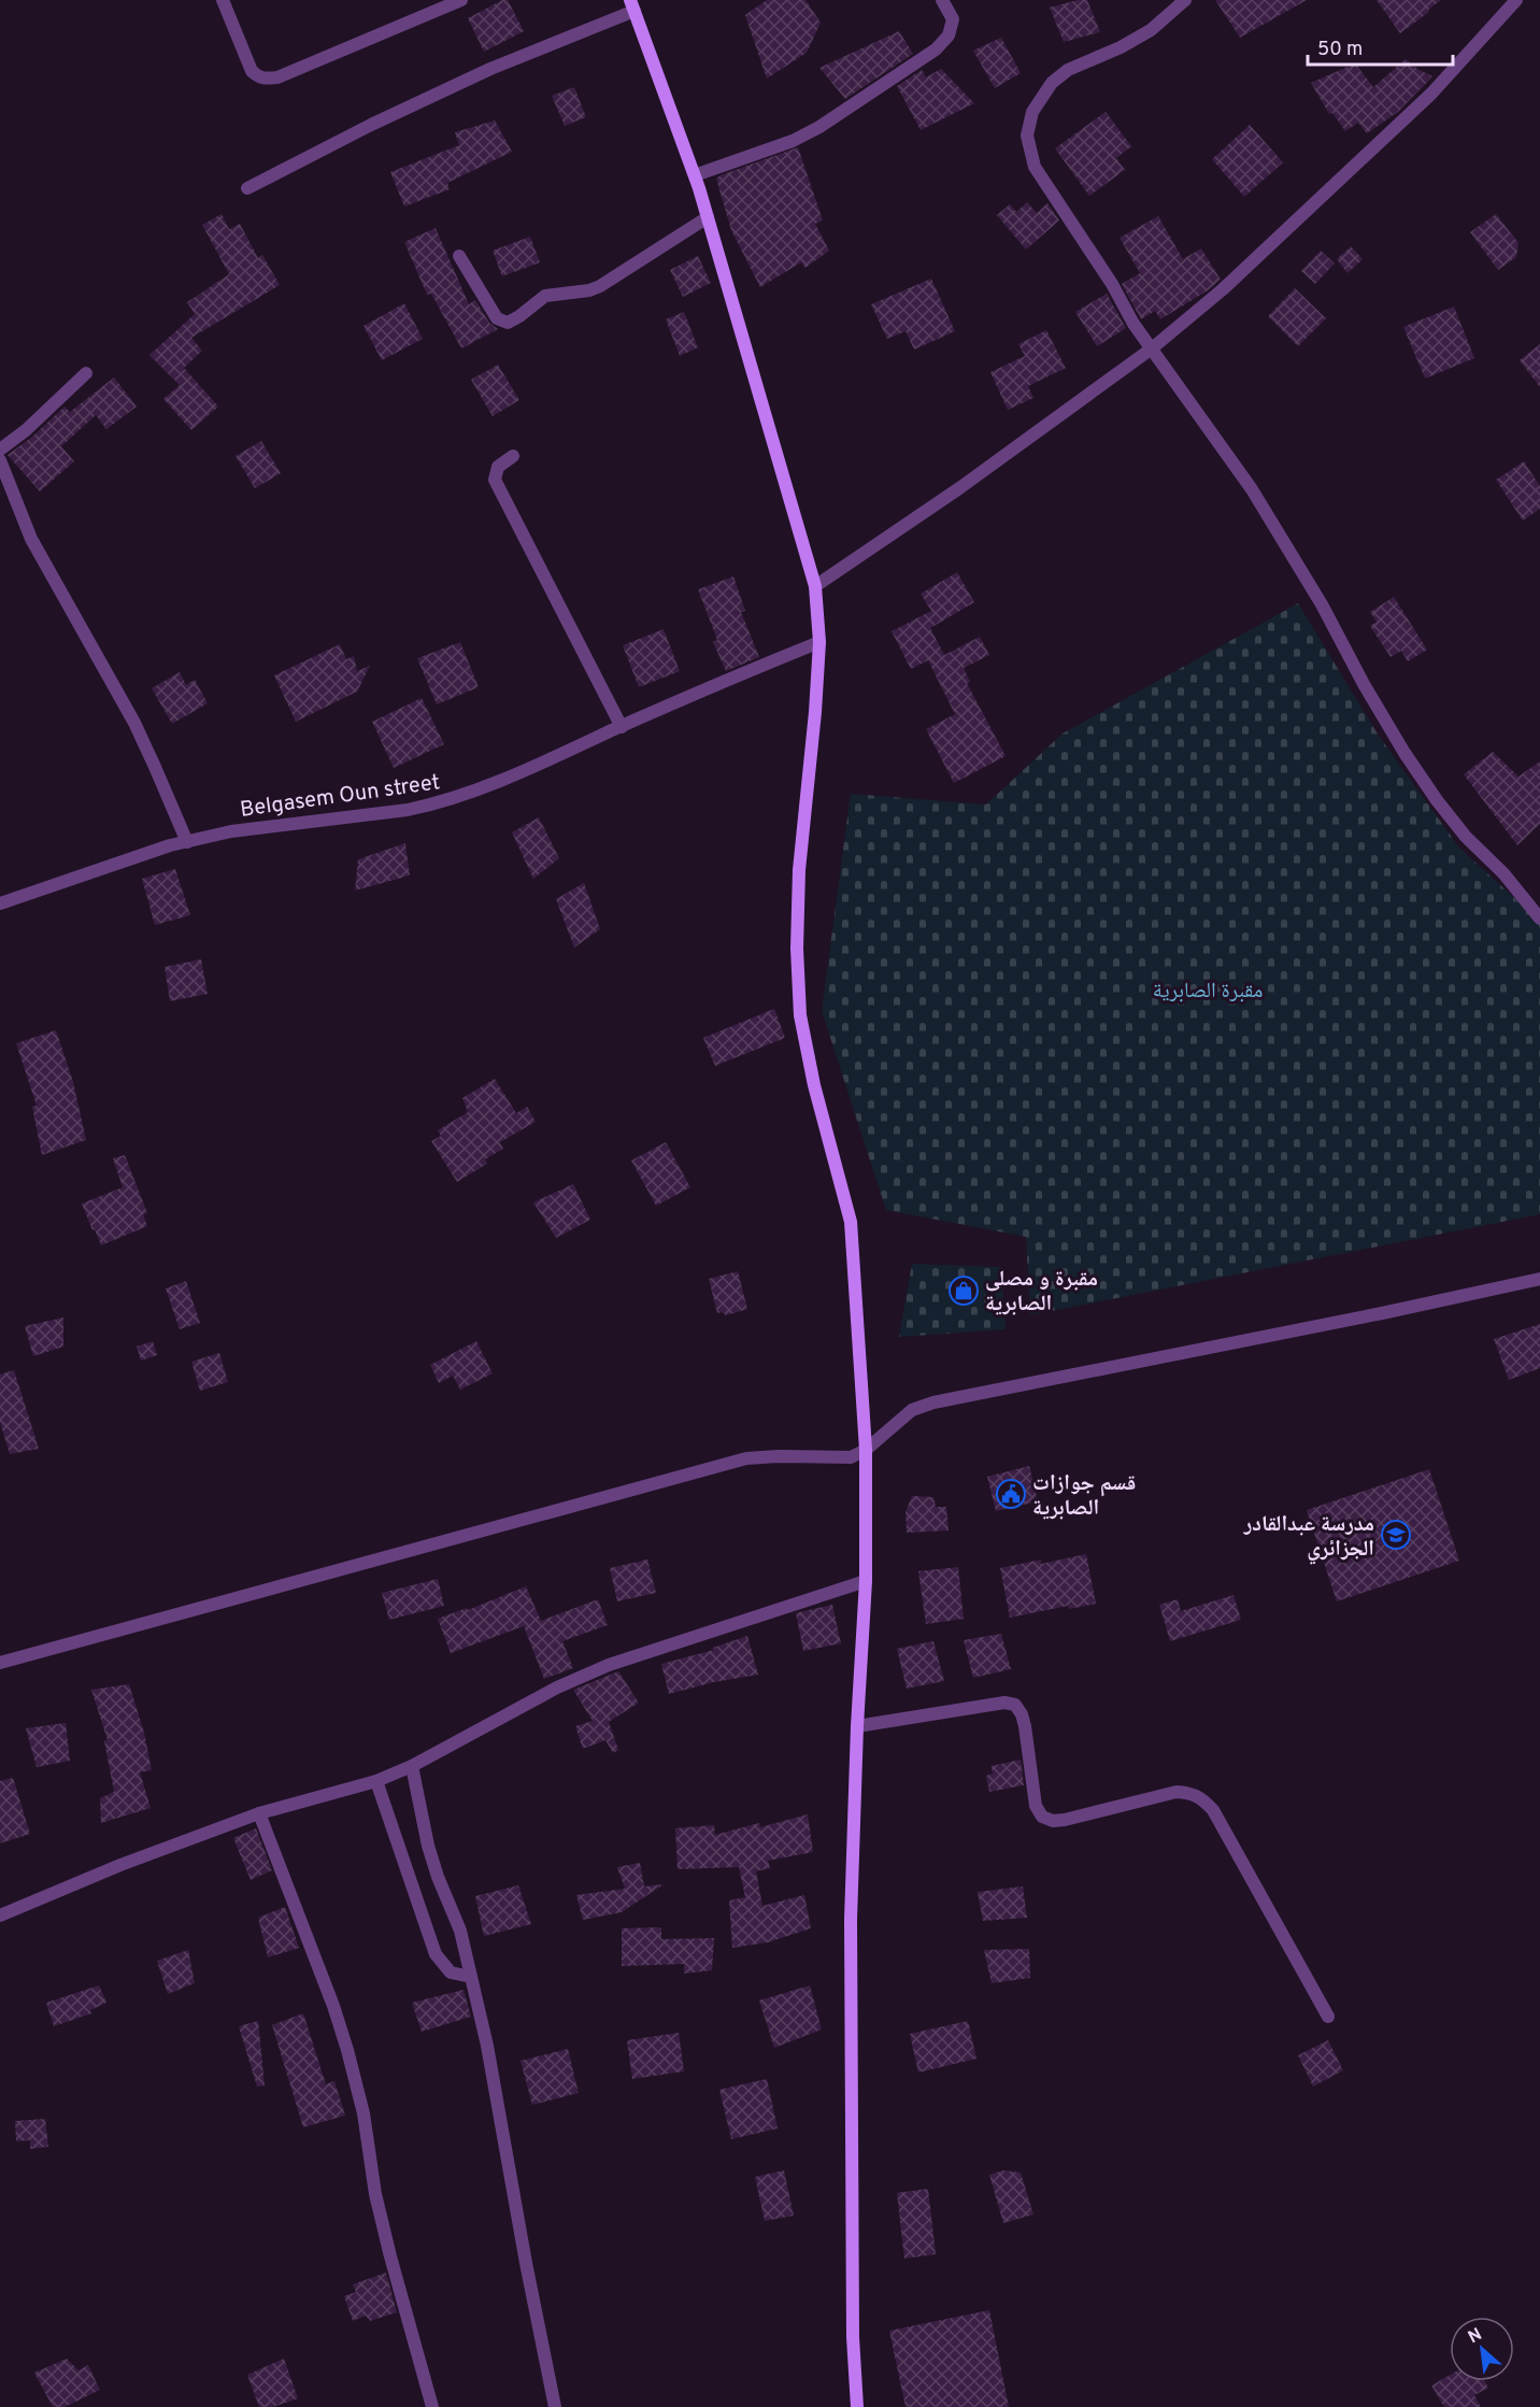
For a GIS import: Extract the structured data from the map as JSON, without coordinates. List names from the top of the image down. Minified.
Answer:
{"streets":{"street":["Belgasem Oun street"]},"parks":["مقبرة الصابرية"],"places":{"shop":["مقبرة و مصلى الصابرية"],"public building":["قسم جوازات الصابرية"],"school or university":["مدرسة عبدالقادر الجزائري"]},"scale_bar":"50 m","north":"top left"}
